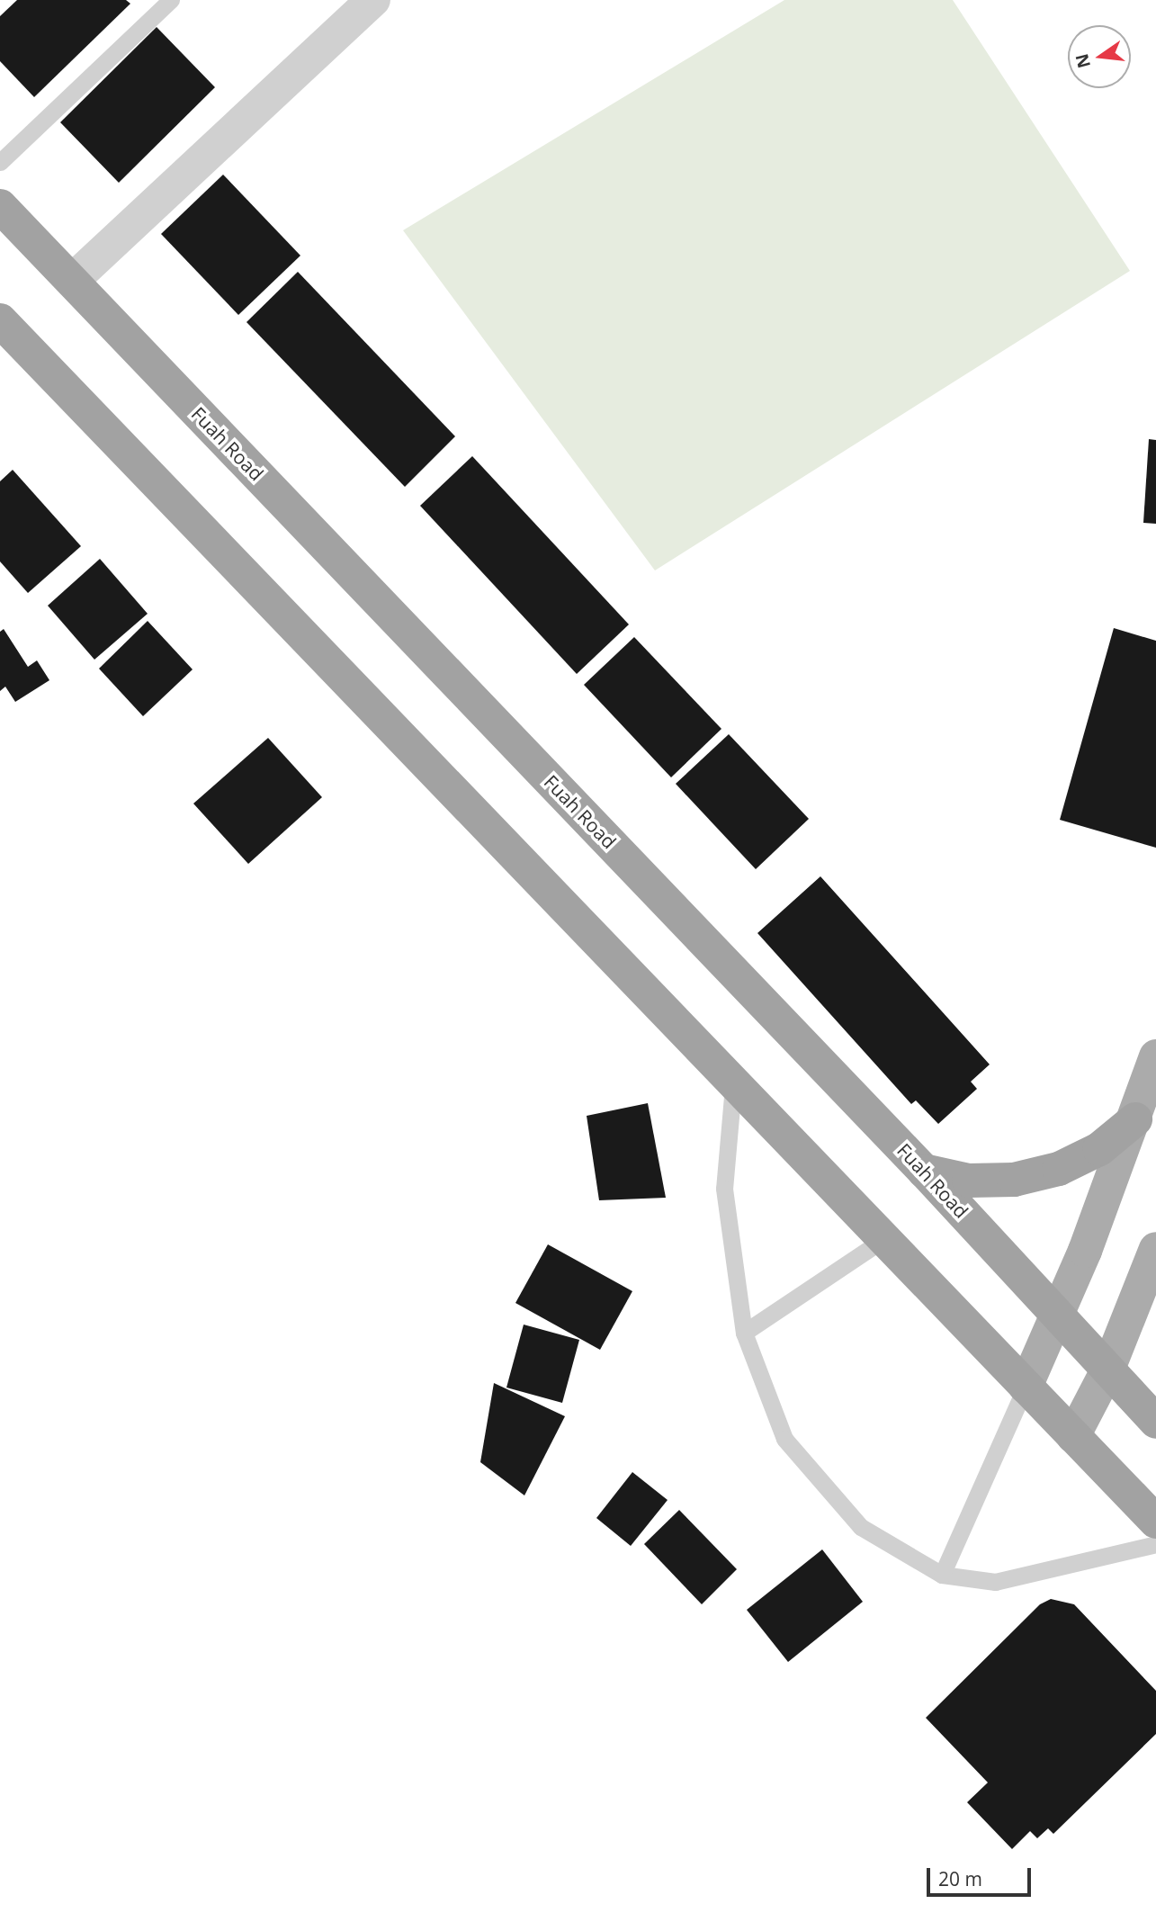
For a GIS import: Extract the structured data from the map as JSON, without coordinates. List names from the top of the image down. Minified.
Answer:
{"streets":{"highway":["Fuah Road"]},"scale_bar":"20 m","north":"left"}
